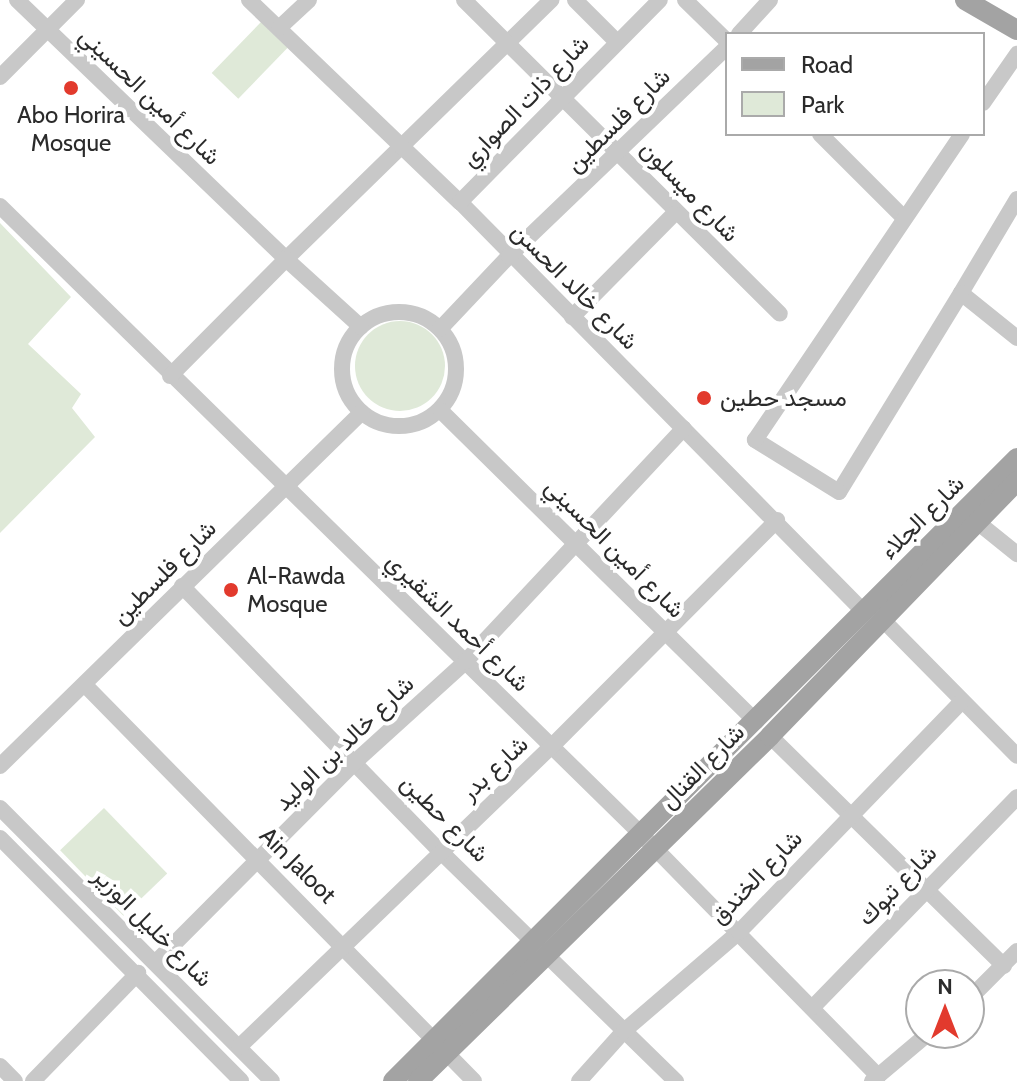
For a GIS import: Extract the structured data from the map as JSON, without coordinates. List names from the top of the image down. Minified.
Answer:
{"streets":{"main road":["شارع الجلاء","شارع القنال"],"street":["شارع أمين الحسيني","شارع ذات الصواري","شارع فلسطين","شارع ميسلون","شارع خالد الحسن","شارع أحمد الشقيري","شارع خالد بن الوليد","شارع بدر","شارع حطين","Ain Jaloot","شارع الخندق","شارع تبوك","شارع خليل الوزير"]},"crossings":[["شارع أمين الحسيني","شارع فلسطين"],["شارع أمين الحسيني","شارع خالد بن الوليد"],["شارع أمين الحسيني","شارع القنال"],["شارع أمين الحسيني","شارع بدر"],["شارع أمين الحسيني","شارع الخندق"],["شارع أمين الحسيني","شارع تبوك"],["شارع ذات الصواري","شارع ميسلون"],["شارع ذات الصواري","شارع خالد الحسن"],["شارع فلسطين","شارع ميسلون"],["شارع فلسطين","شارع خالد الحسن"],["شارع فلسطين","شارع أحمد الشقيري"],["شارع فلسطين","شارع حطين"],["شارع فلسطين","Ain Jaloot"],["شارع خالد الحسن","شارع الجلاء"],["شارع خالد الحسن","شارع خالد بن الوليد"],["شارع خالد الحسن","شارع القنال"],["شارع خالد الحسن","شارع بدر"],["شارع الجلاء","شارع القنال"],["شارع أحمد الشقيري","شارع خالد بن الوليد"],["شارع أحمد الشقيري","شارع القنال"],["شارع أحمد الشقيري","شارع بدر"],["شارع أحمد الشقيري","شارع الخندق"],["شارع أحمد الشقيري","شارع تبوك"],["شارع خالد بن الوليد","شارع حطين"],["شارع خالد بن الوليد","Ain Jaloot"],["شارع خالد بن الوليد","شارع خليل الوزير"],["شارع القنال","شارع حطين"],["شارع القنال","Ain Jaloot"],["شارع بدر","شارع حطين"],["شارع بدر","Ain Jaloot"],["شارع بدر","شارع خليل الوزير"],["شارع حطين","شارع الخندق"]],"places":["Abo Horira Mosque","مسجد حطين","Al-Rawda Mosque"],"legend":["Road","Park"],"north":"top"}
